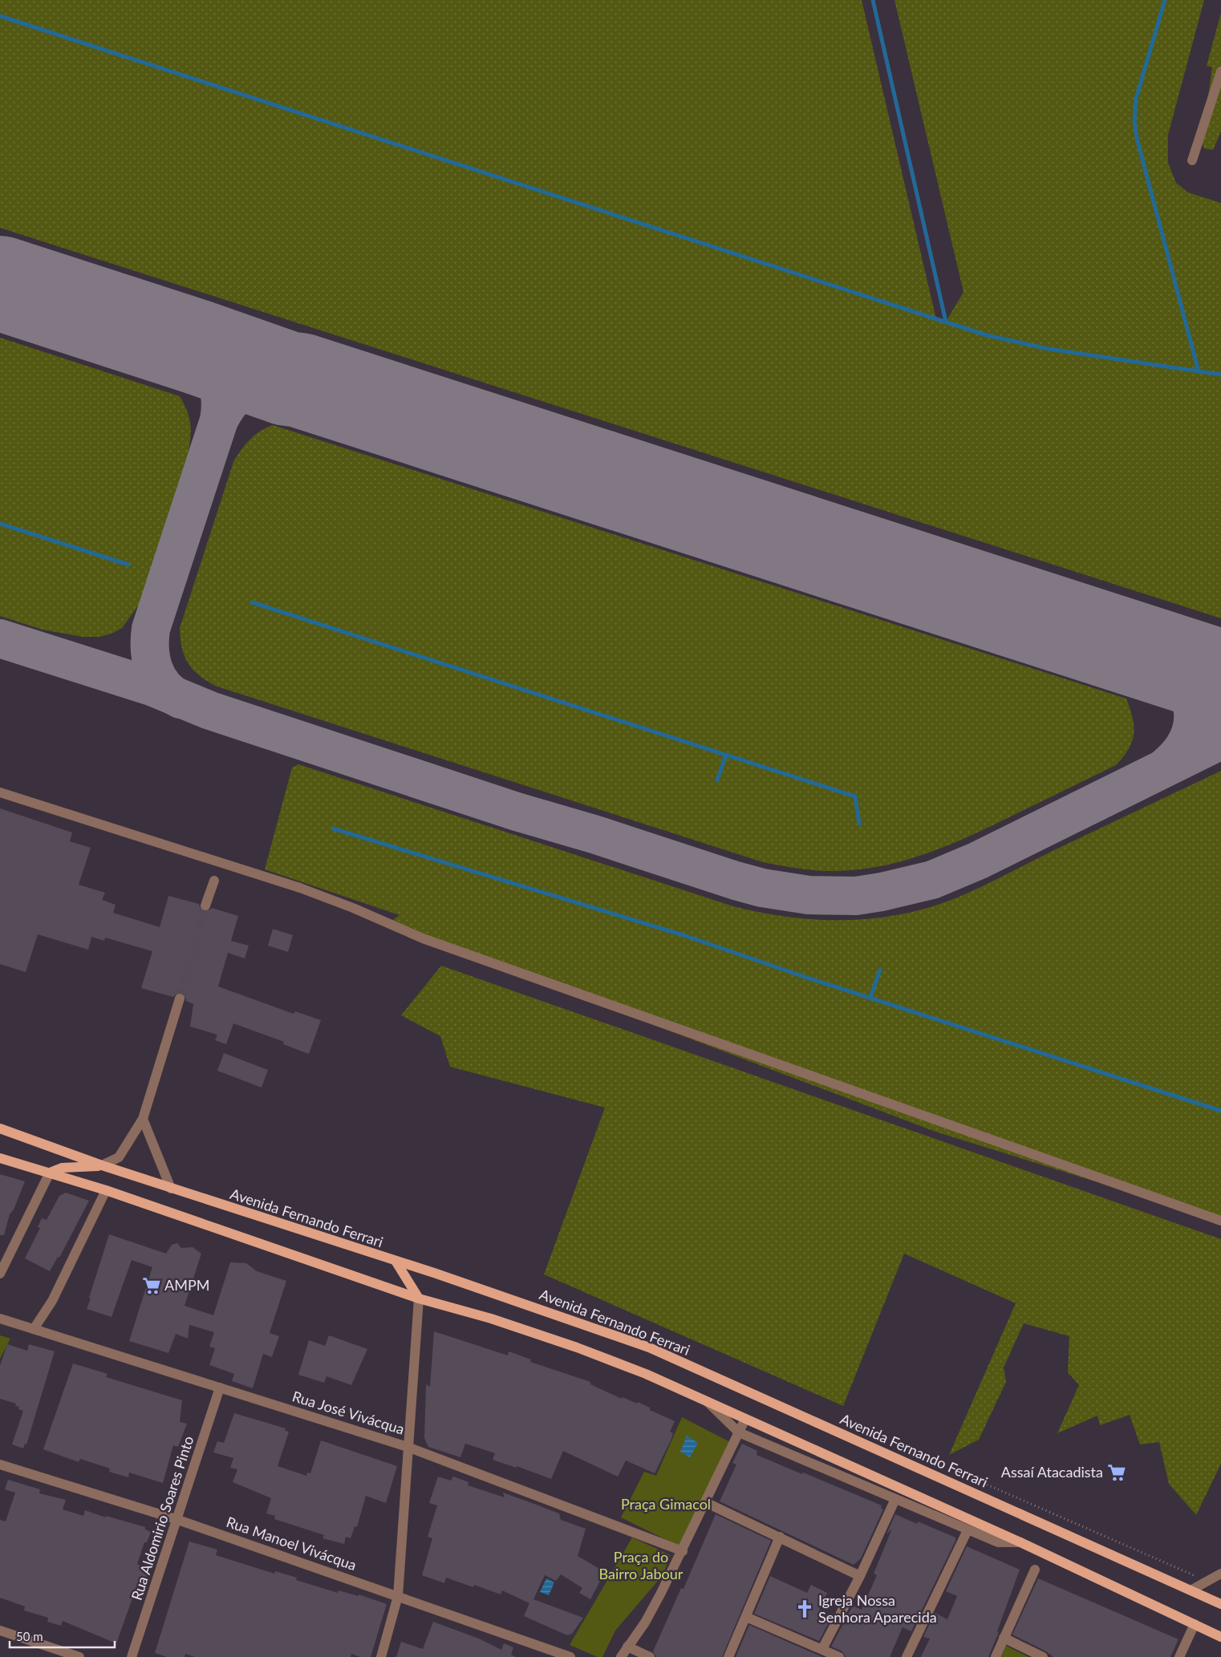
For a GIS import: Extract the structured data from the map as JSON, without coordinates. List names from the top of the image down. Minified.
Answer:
{"streets":{"main road":["Avenida Fernando Ferrari"],"street":["Rua José Vivácqua","Rua Aldomirio Soares Pinto","Rua Manoel Vivácqua"]},"crossings":[["Rua José Vivácqua","Rua Aldomirio Soares Pinto"],["Rua Aldomirio Soares Pinto","Rua Manoel Vivácqua"]],"parks":["Praça Gimacol","Praça do Bairro Jabour"],"places":{"supermarket":["AMPM","Assaí Atacadista"],"church":["Igreja Nossa Senhora Aparecida"]},"scale_bar":"50 m"}
